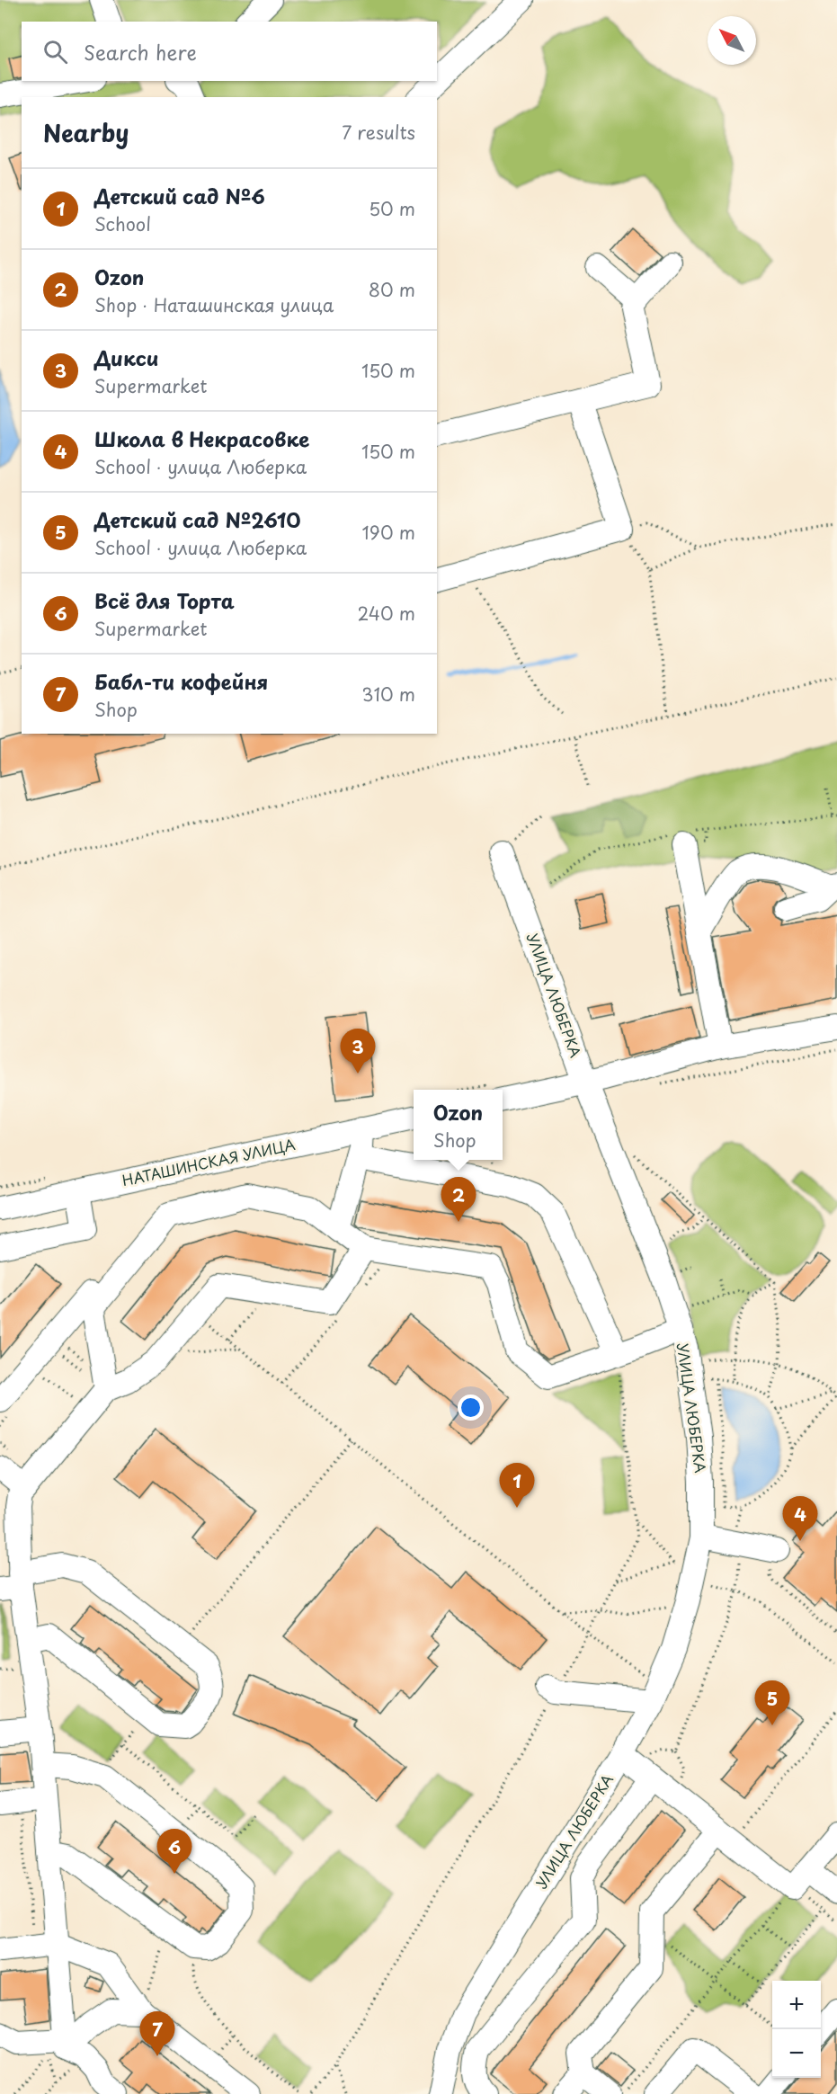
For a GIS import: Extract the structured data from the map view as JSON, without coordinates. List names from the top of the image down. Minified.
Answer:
{"streets":{"street":["УЛИЦА ЛЮБЕРКА","НАТАШИНСКАЯ УЛИЦА"]},"north":"top left","page":{"search":"Search here","heading":["Nearby","7 results"],"list":[{"mark":"1","name":"Детский сад №6","note":"School","value":"50 m"},{"mark":"2","name":"Ozon","note":"Shop · Наташинская улица","value":"80 m"},{"mark":"3","name":"Дикси","note":"Supermarket","value":"150 m"},{"mark":"4","name":"Школа в Некрасовке","note":"School · улица Люберка","value":"150 m"},{"mark":"5","name":"Детский сад №2610","note":"School · улица Люберка","value":"190 m"},{"mark":"6","name":"Всё для Торта","note":"Supermarket","value":"240 m"},{"mark":"7","name":"Бабл-ти кофейня","note":"Shop","value":"310 m"}],"pins":["3","2","1","4","5","6","7"],"popup":["Ozon","Shop"],"map_buttons":["+","−"]}}
